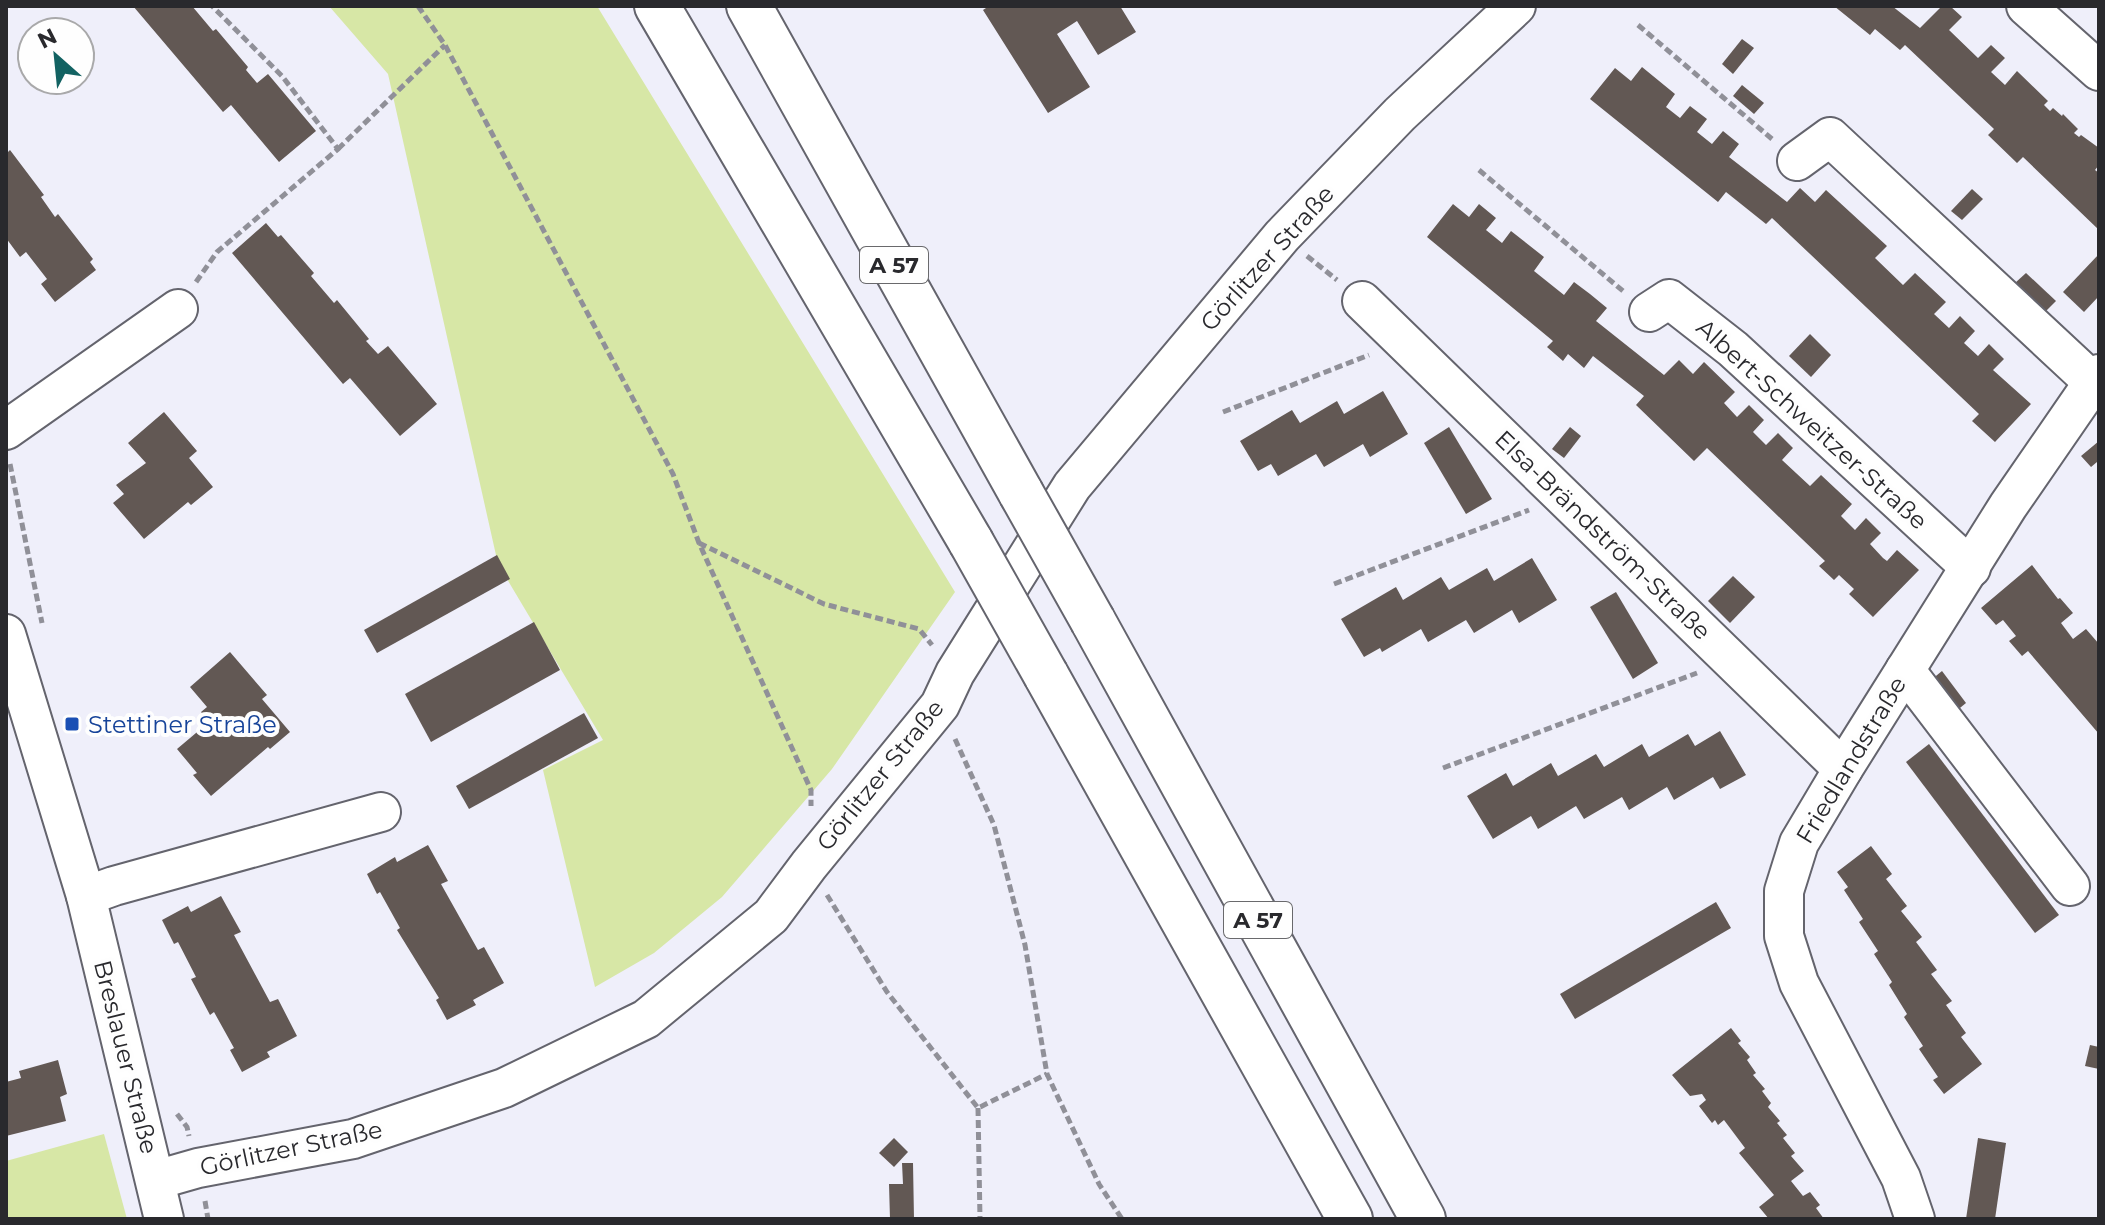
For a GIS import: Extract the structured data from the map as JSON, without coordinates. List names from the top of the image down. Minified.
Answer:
{"streets":{"highway":["A 57"],"street":["Görlitzer Straße","Albert-Schweitzer-Straße","Elsa-Brändström-Straße","Friedlandstraße","Breslauer Straße"]},"crossings":[["Görlitzer Straße","Breslauer Straße"],["Albert-Schweitzer-Straße","Friedlandstraße"],["Elsa-Brändström-Straße","Friedlandstraße"]],"places":{"transit":["Stettiner Straße"]},"north":"top left"}
